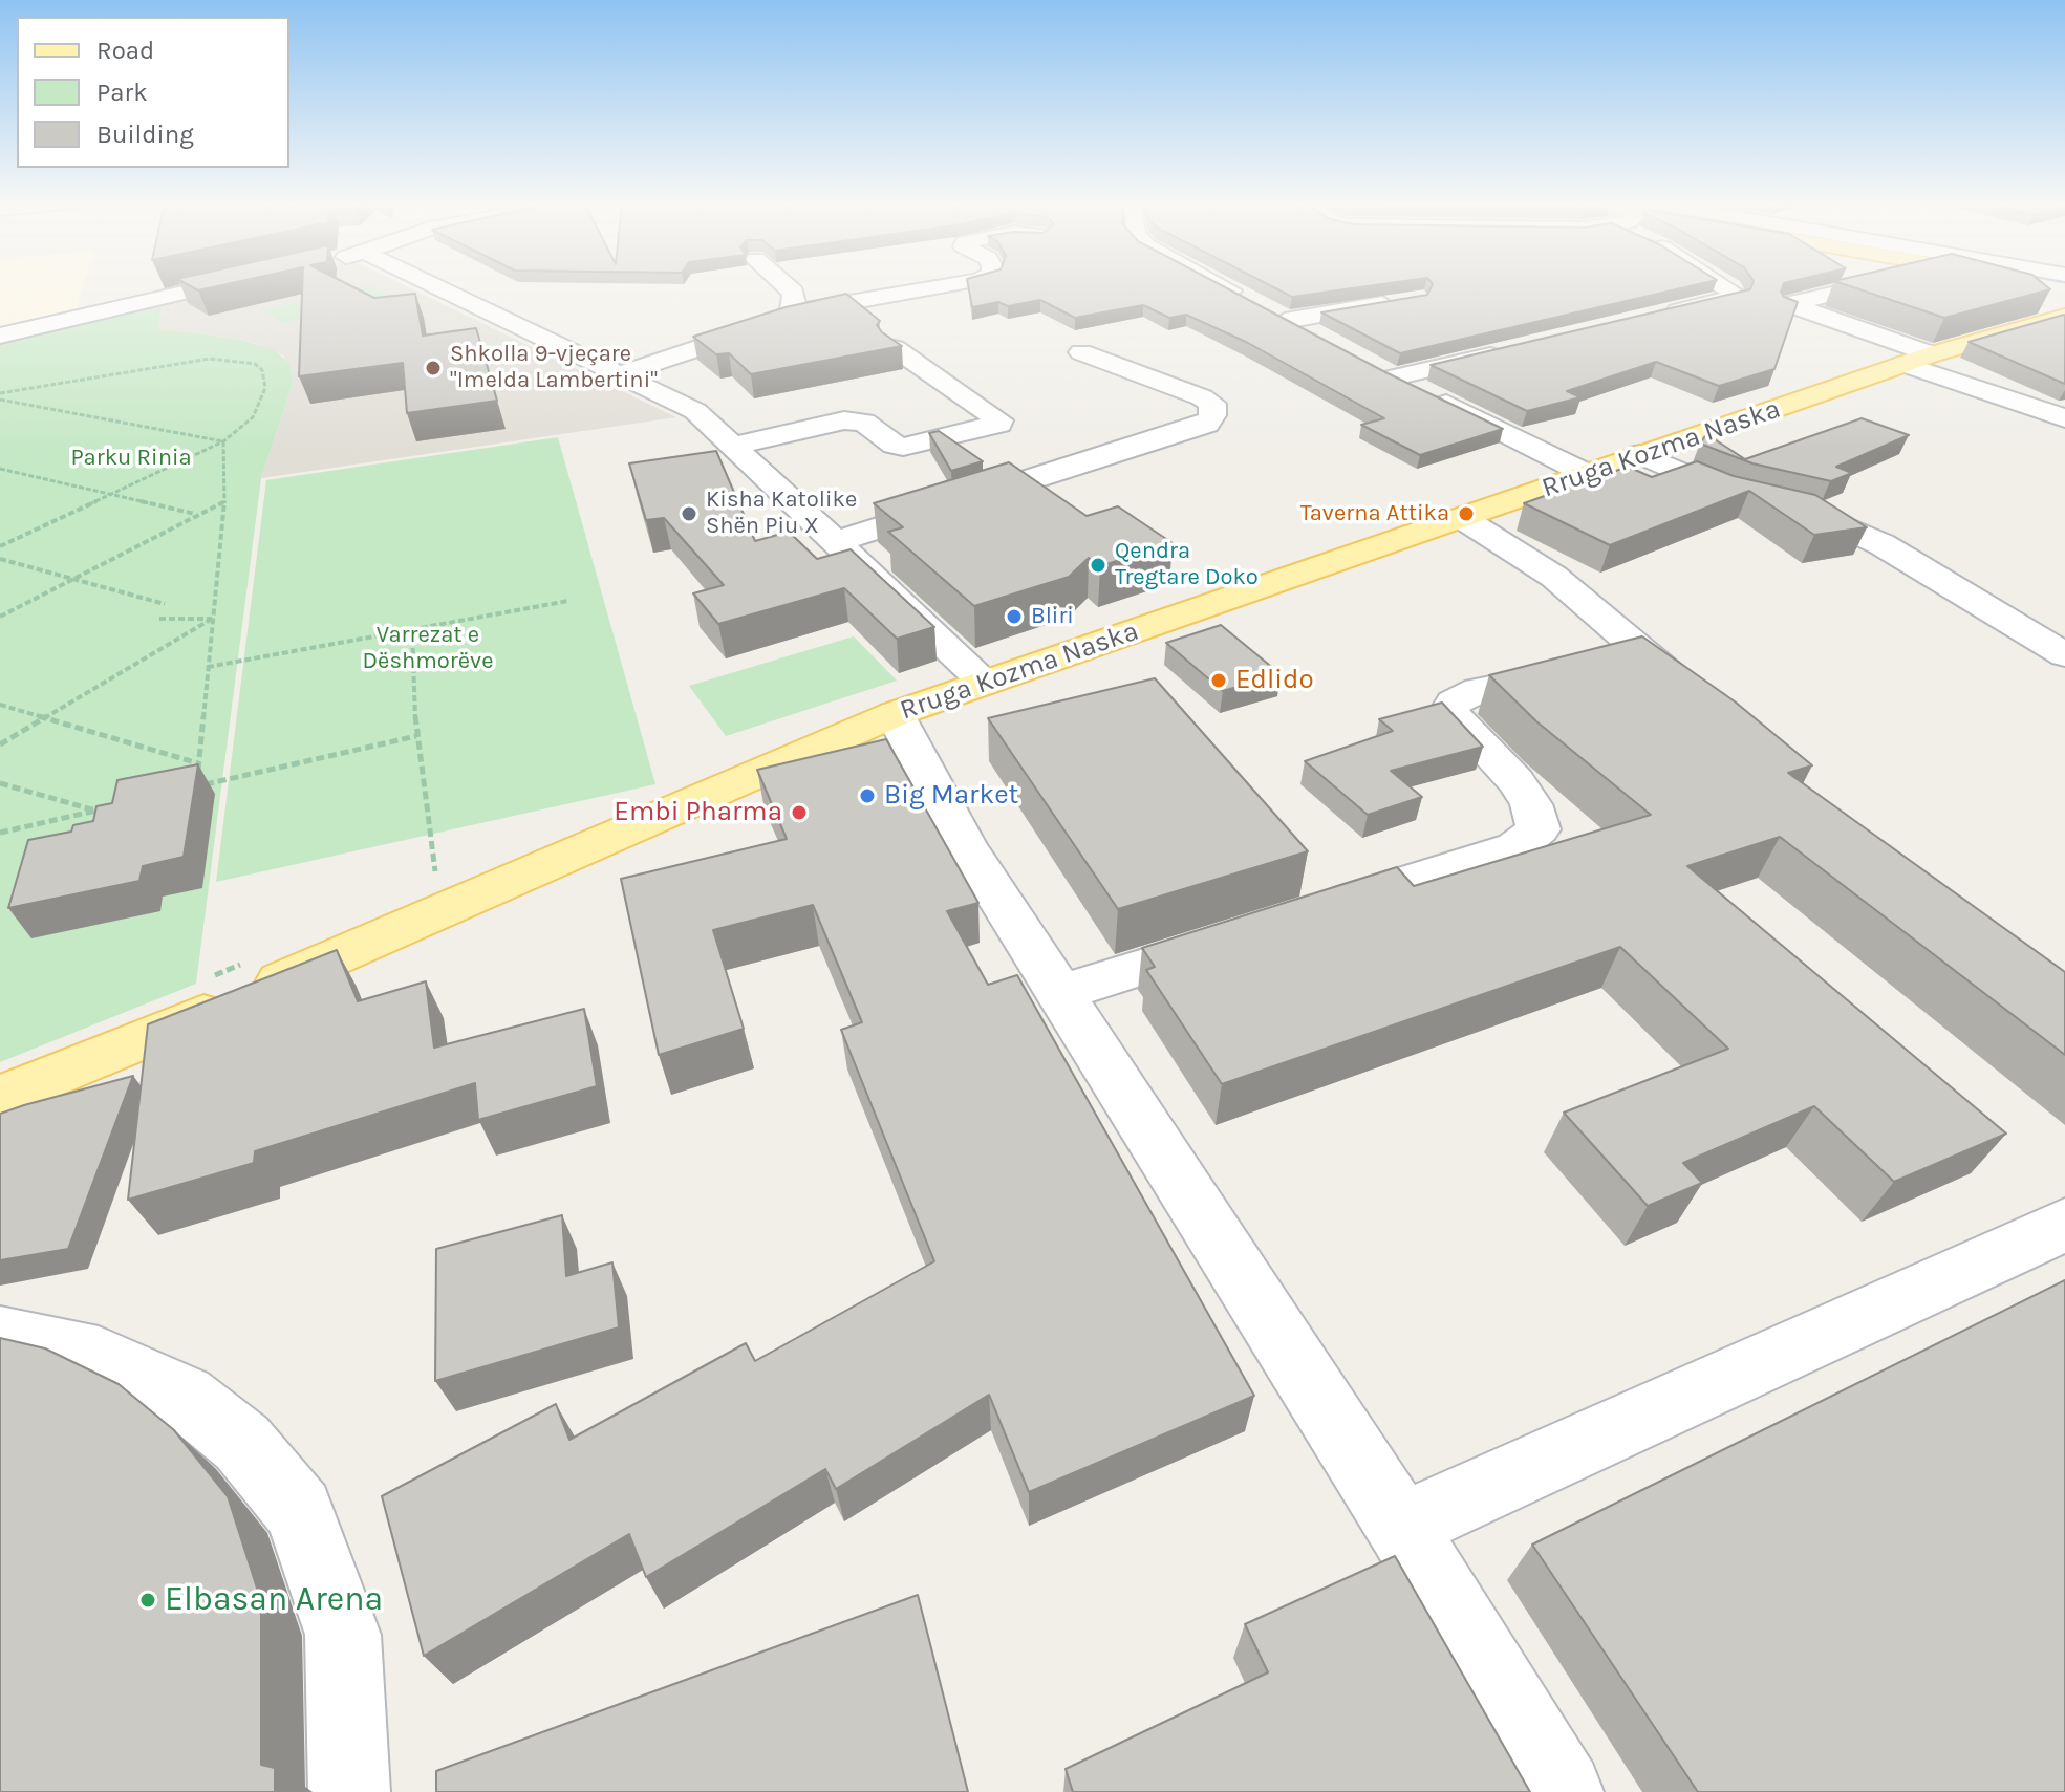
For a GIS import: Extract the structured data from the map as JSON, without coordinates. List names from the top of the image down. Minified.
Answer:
{"streets":{"main road":["Rruga Kozma Naska"]},"parks":["Parku Rinia","Varrezat e Dëshmorëve"],"places":["Shkolla 9-vjeçare \"Imelda Lambertini\"","Kisha Katolike Shën Piu X","Taverna Attika","Qendra Tregtare Doko","Bliri","Edlido","Big Market","Embi Pharma","Elbasan Arena"],"legend":["Road","Park","Building"]}
